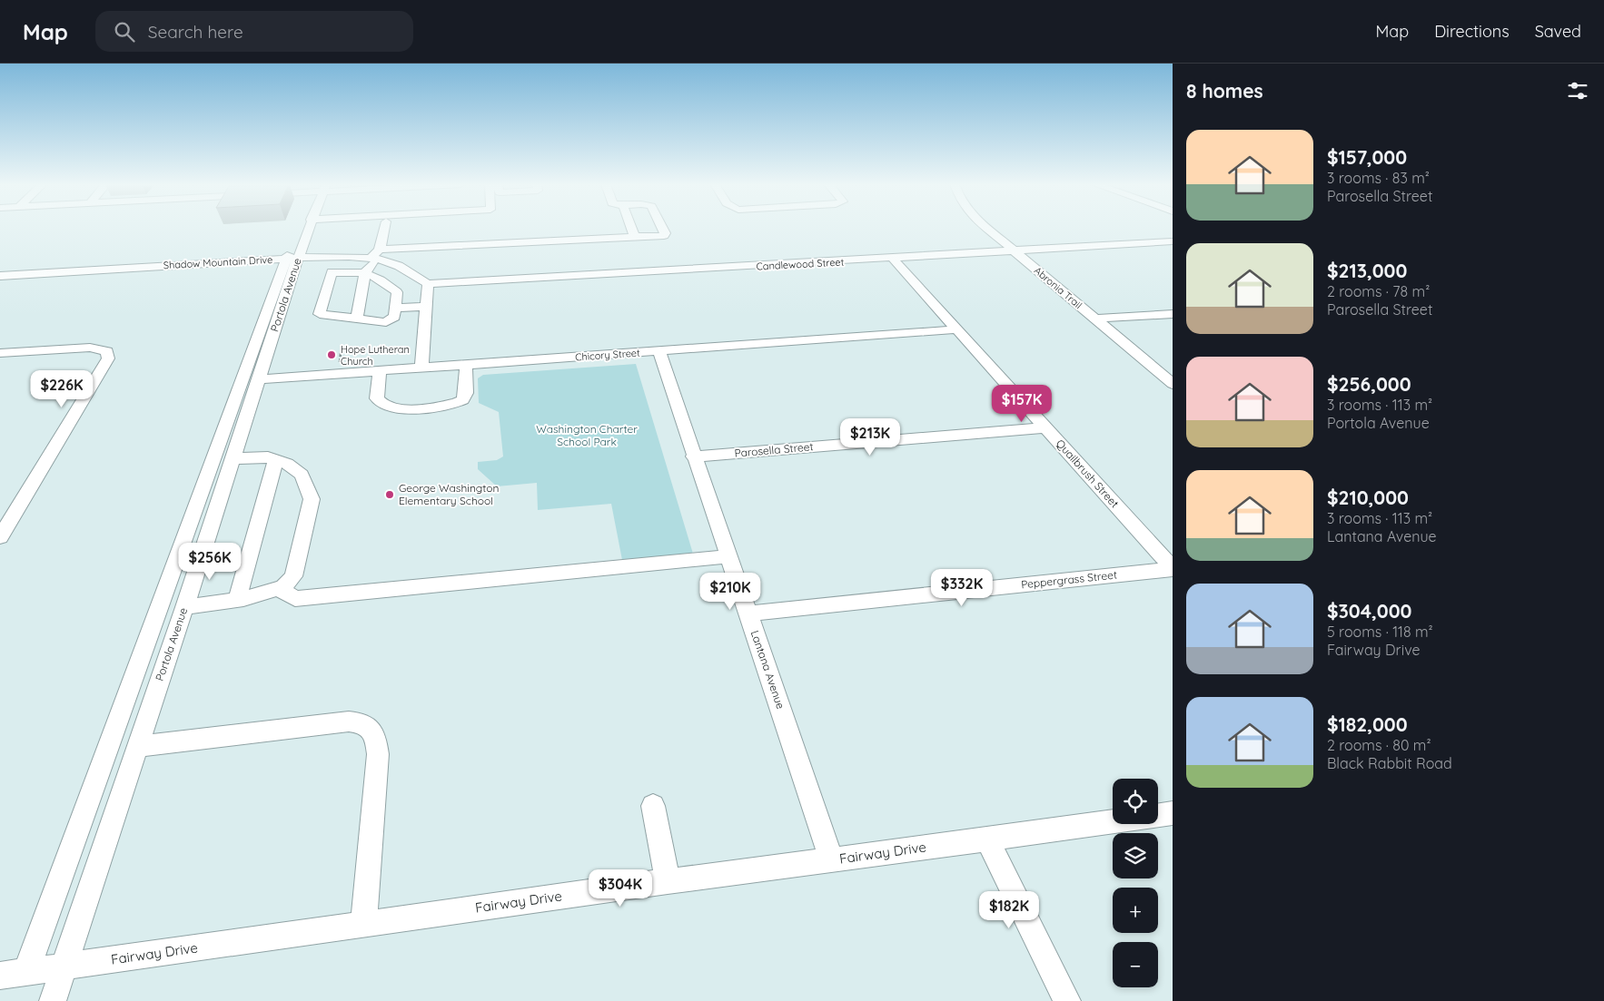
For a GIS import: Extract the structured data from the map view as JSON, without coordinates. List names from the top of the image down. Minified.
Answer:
{"streets":{"street":["Shadow Mountain Drive","Candlewood Street","Abronia Trail","Portola Avenue","Chicory Street","Parosella Street","Quailbrush Street","Peppergrass Street","Lantana Avenue","Fairway Drive"]},"crossings":[["Shadow Mountain Drive","Candlewood Street"],["Shadow Mountain Drive","Portola Avenue"],["Candlewood Street","Abronia Trail"],["Candlewood Street","Quailbrush Street"],["Portola Avenue","Chicory Street"],["Portola Avenue","Fairway Drive"],["Chicory Street","Quailbrush Street"],["Chicory Street","Lantana Avenue"],["Parosella Street","Quailbrush Street"],["Parosella Street","Lantana Avenue"],["Quailbrush Street","Peppergrass Street"],["Peppergrass Street","Lantana Avenue"],["Lantana Avenue","Fairway Drive"]],"parks":["Washington Charter School Park"],"places":["Hope Lutheran Church","George Washington Elementary School"],"page":{"header":"Map","search":"Search here","nav":["Map","Directions","Saved"],"heading":"8 homes","list":[{"name":"$157,000","note":"3 rooms · 83 m² · Parosella Street"},{"name":"$213,000","note":"2 rooms · 78 m² · Parosella Street"},{"name":"$256,000","note":"3 rooms · 113 m² · Portola Avenue"},{"name":"$210,000","note":"3 rooms · 113 m² · Lantana Avenue"},{"name":"$304,000","note":"5 rooms · 118 m² · Fairway Drive"},{"name":"$182,000","note":"2 rooms · 80 m² · Black Rabbit Road"}],"price":["$226K","$157K","$213K","$256K","$332K","$210K","$304K","$182K"],"map_buttons":["+","−"]}}
